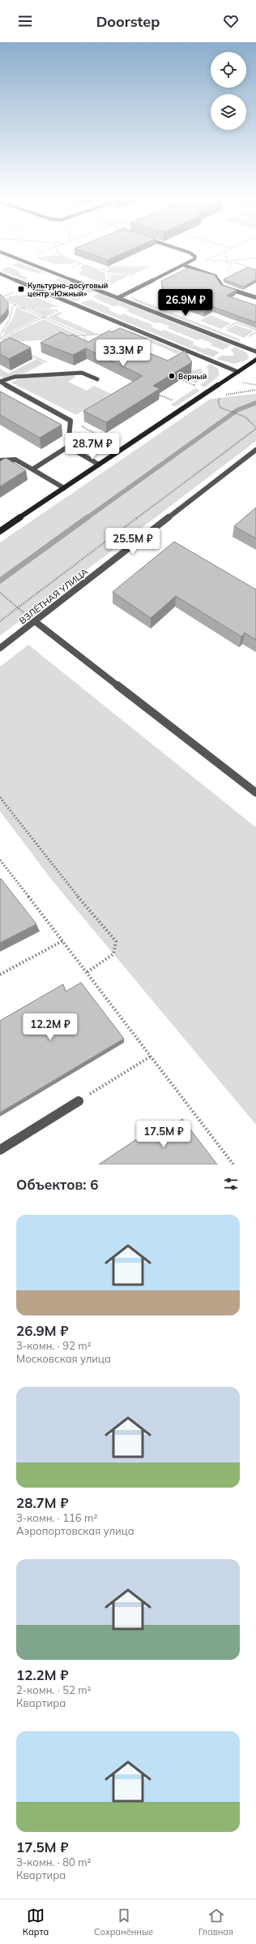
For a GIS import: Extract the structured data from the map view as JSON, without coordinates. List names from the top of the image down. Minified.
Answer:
{"streets":{"street":["ВЗЛЁТНАЯ УЛИЦА"]},"places":{"transit":["Культурно-досуговый центр «Южный»"],"other":["Верный"]},"page":{"header":"Doorstep","price":["26.9M ₽","33.3M ₽","28.7M ₽","25.5M ₽","12.2M ₽","17.5M ₽"],"heading":"Объектов: 6","list":[{"name":"26.9M ₽","note":"3-комн. · 92 m² · Московская улица"},{"name":"28.7M ₽","note":"3-комн. · 116 m² · Аэропортовская улица"},{"name":"12.2M ₽","note":"2-комн. · 52 m² · Квартира"},{"name":"17.5M ₽","note":"3-комн. · 80 m² · Квартира"}],"tabs":["Карта","Сохранённые","Главная"]}}
